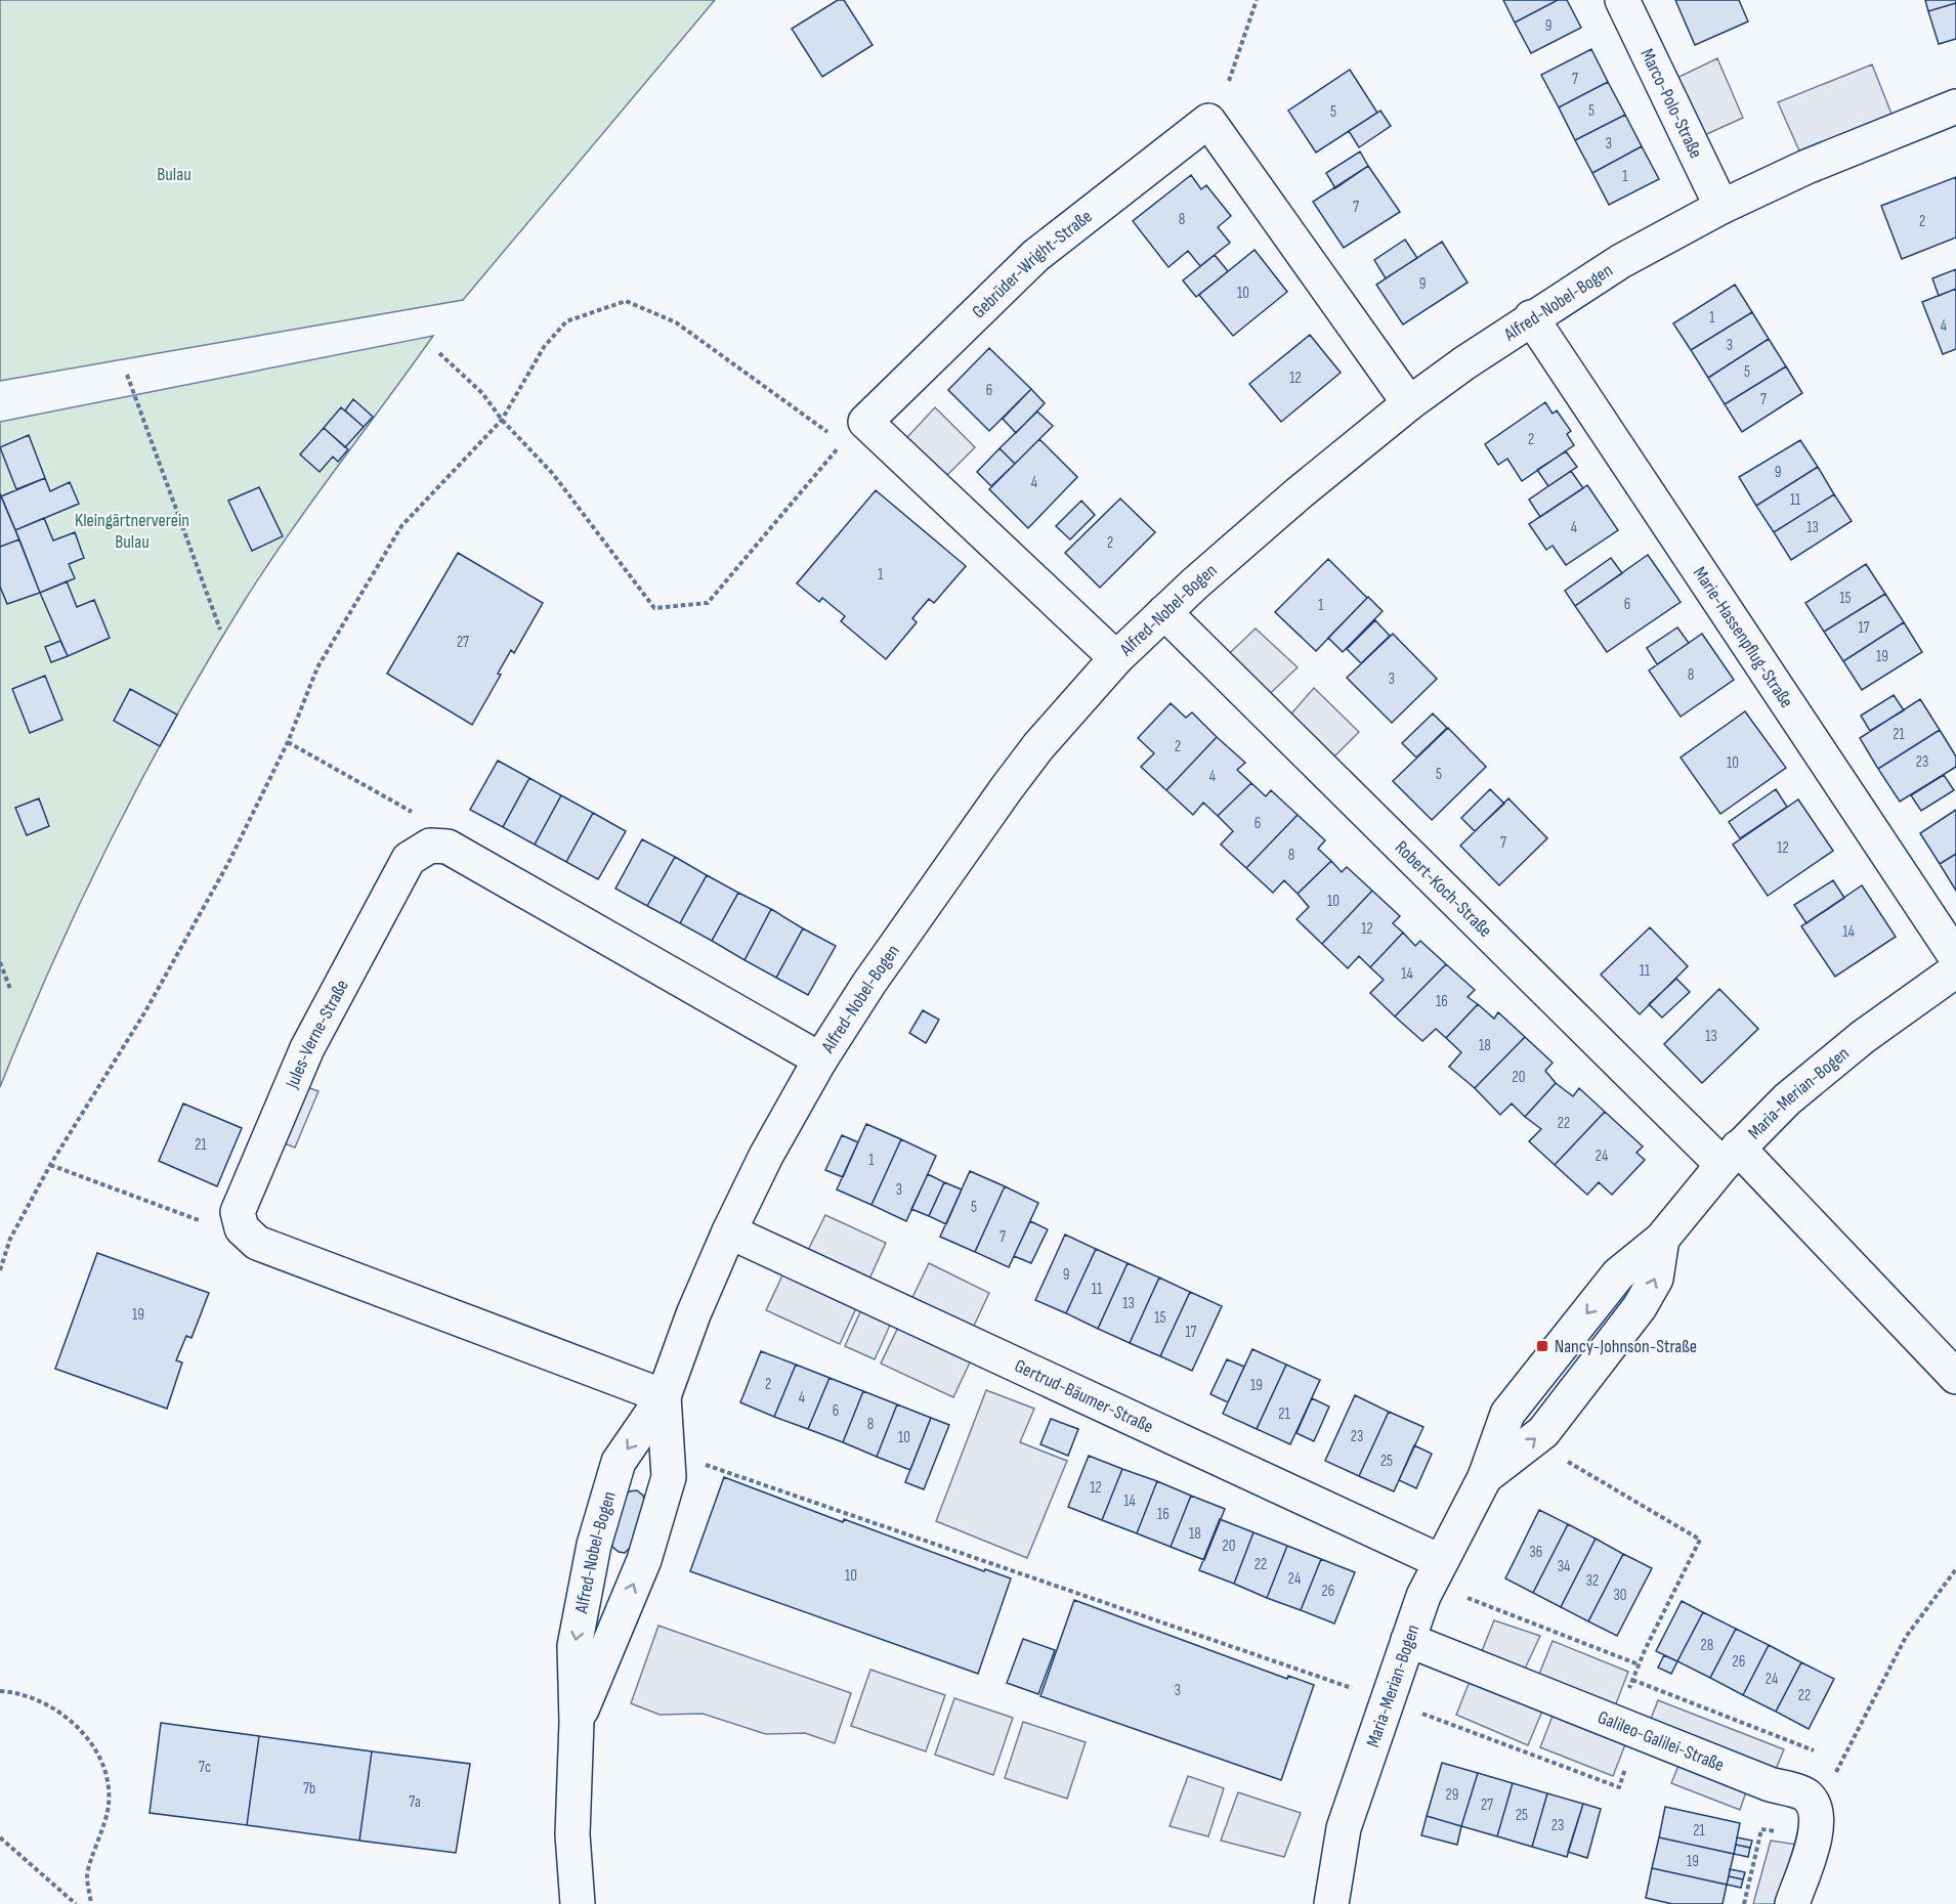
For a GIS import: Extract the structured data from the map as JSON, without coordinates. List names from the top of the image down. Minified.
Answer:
{"streets":{"street":["Marco-Polo-Straße","Gebrüder-Wright-Straße","Alfred-Nobel-Bogen","Marie-Hassenpflug-Straße","Robert-Koch-Straße","Jules-Verne-Straße","Maria-Merian-Bogen","Gertrud-Bäumer-Straße","Galileo-Galilei-Straße"]},"crossings":[["Marco-Polo-Straße","Alfred-Nobel-Bogen"],["Gebrüder-Wright-Straße","Alfred-Nobel-Bogen"],["Alfred-Nobel-Bogen","Marie-Hassenpflug-Straße"],["Alfred-Nobel-Bogen","Robert-Koch-Straße"],["Alfred-Nobel-Bogen","Gertrud-Bäumer-Straße"],["Robert-Koch-Straße","Maria-Merian-Bogen"],["Maria-Merian-Bogen","Gertrud-Bäumer-Straße"],["Maria-Merian-Bogen","Galileo-Galilei-Straße"]],"parks":["Bulau","Kleingärtnerverein Bulau"],"places":{"transit":["Nancy-Johnson-Straße"]},"house_numbers":["9","7","5","5","3","1","7","8","2","9","10","1","4","3","5","12","6","7","2","9","4","11","4","13","2","1","15","6","1","17","27","19","8","3","21","2","23","10","5","4","6","7","12","8","10","12","14","11","14","16","13","18","20","22","21","24","1","3","5","7","9","11","13","19","15","17","2","19","4","6","21","8","23","10","25","12","14","16","18","20","36","22","34","10","24","32","26","30","28","26","24","3","22","7c","7b","29","7a","27","25","23","21","19"]}
